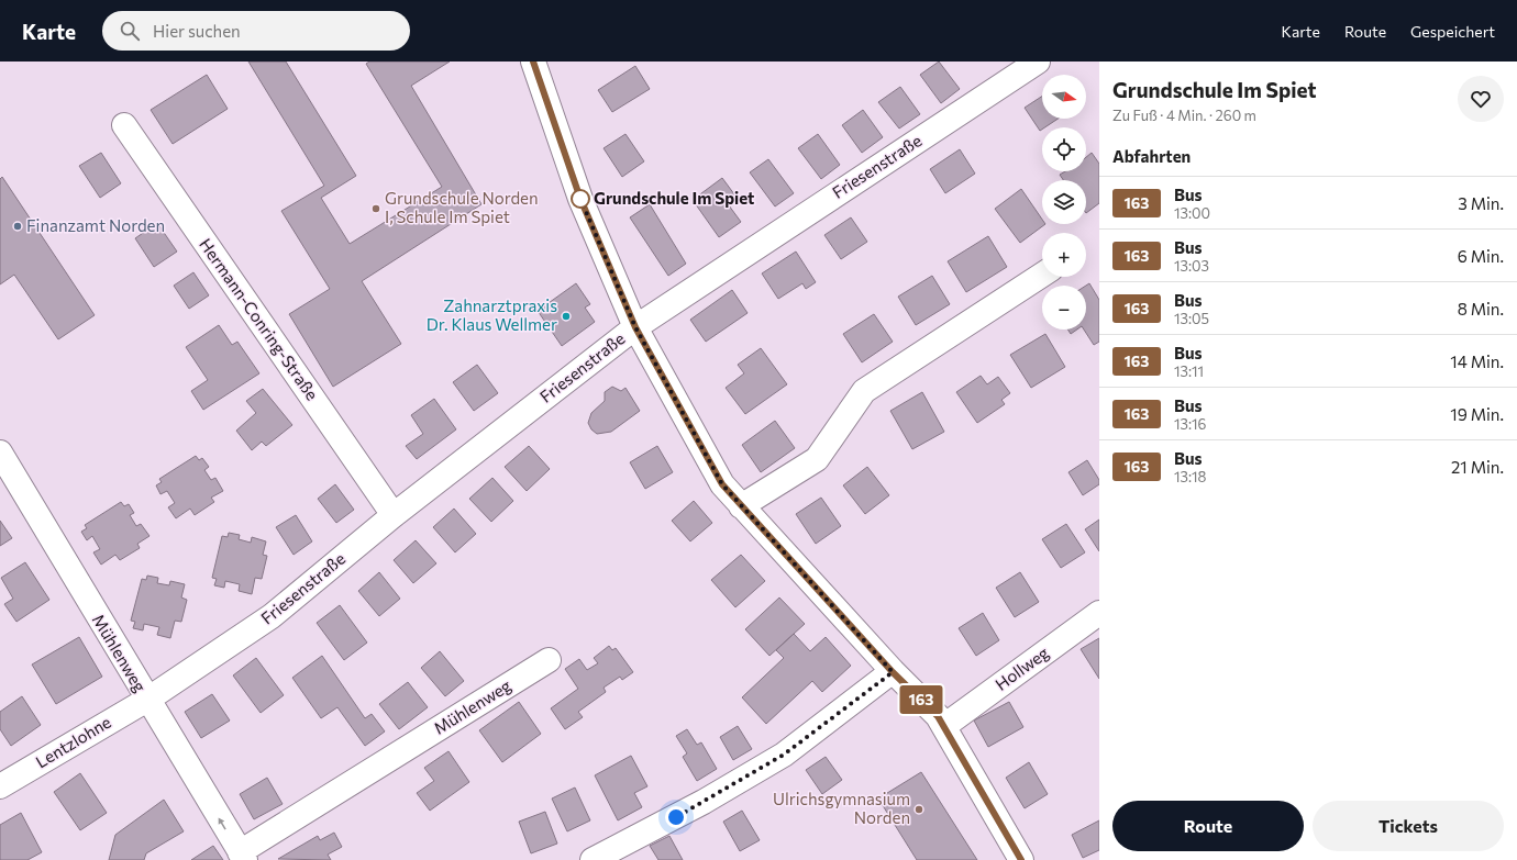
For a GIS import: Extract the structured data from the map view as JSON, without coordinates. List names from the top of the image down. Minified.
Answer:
{"streets":{"street":["Friesenstraße","Hermann-Conring-Straße","Mühlenweg","Hollweg","Lentzlohne"]},"crossings":[["Friesenstraße","Hermann-Conring-Straße"],["Friesenstraße","Mühlenweg"],["Friesenstraße","Lentzlohne"],["Mühlenweg","Lentzlohne"]],"places":["Grundschule Im Spiet","Grundschule Norden I, Schule Im Spiet","Finanzamt Norden","Zahnarztpraxis Dr. Klaus Wellmer","Ulrichsgymnasium Norden"],"lines":["bus line 163"],"north":"right","page":{"header":"Karte","search":"Hier suchen","nav":["Karte","Route","Gespeichert"],"on_map":"163","heading":[["Grundschule Im Spiet","Zu Fuß · 4 Min. · 260 m"],"Abfahrten"],"map_buttons":["+","−"],"list":[{"mark":"163","name":"Bus","note":"13:00","value":"3 Min."},{"mark":"163","name":"Bus","note":"13:03","value":"6 Min."},{"mark":"163","name":"Bus","note":"13:05","value":"8 Min."},{"mark":"163","name":"Bus","note":"13:11","value":"14 Min."},{"mark":"163","name":"Bus","note":"13:16","value":"19 Min."},{"mark":"163","name":"Bus","note":"13:18","value":"21 Min."}],"buttons":["Route","Tickets"]}}
